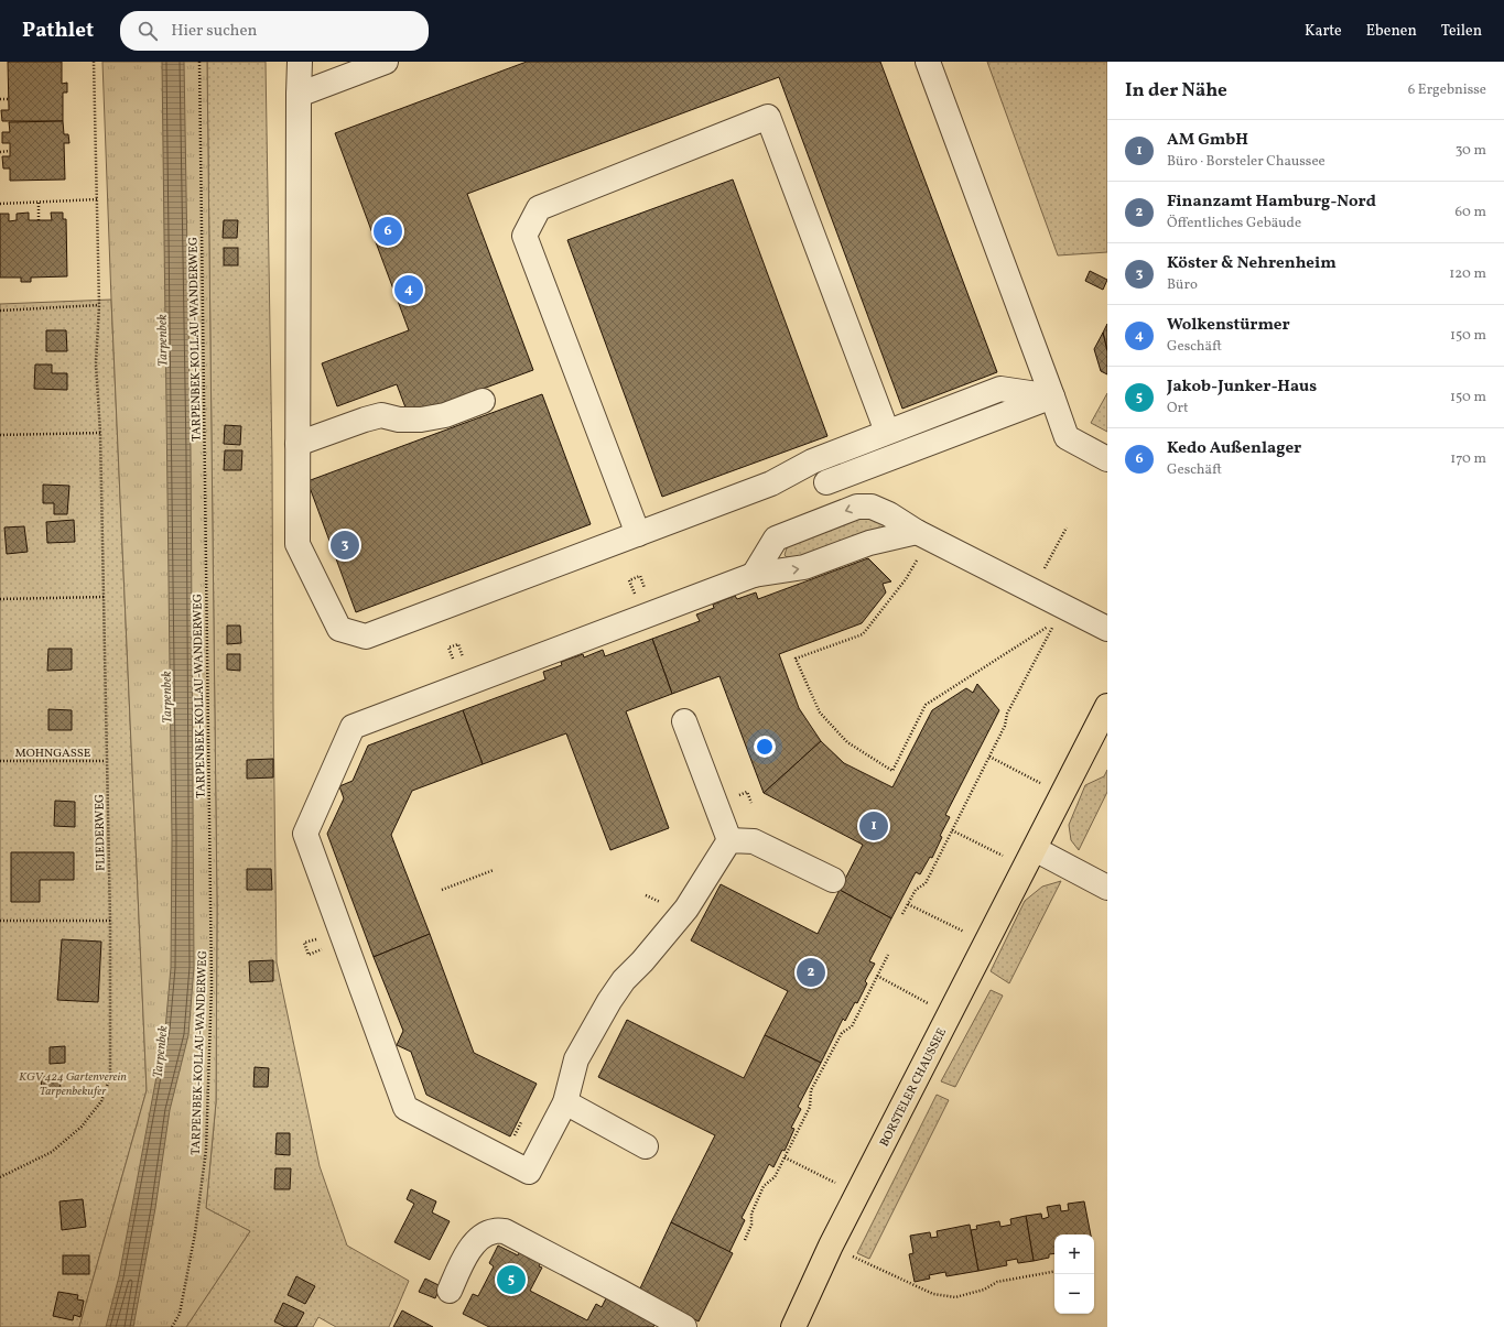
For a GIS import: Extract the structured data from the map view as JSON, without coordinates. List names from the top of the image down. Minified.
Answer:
{"streets":{"main road":["BORSTELER CHAUSSEE"],"path":["TARPENBEK-KOLLAU-WANDERWEG","MOHNGASSE","FLIEDERWEG"]},"crossings":[["MOHNGASSE","FLIEDERWEG"]],"water":["Tarpenbek"],"parks":["KGV 424 Gartenverein Tarpenbekufer"],"page":{"header":"Pathlet","search":"Hier suchen","nav":["Karte","Ebenen","Teilen"],"heading":["In der Nähe","6 Ergebnisse"],"list":[{"mark":"1","name":"AM GmbH","note":"Büro · Borsteler Chaussee","value":"30 m"},{"mark":"2","name":"Finanzamt Hamburg-Nord","note":"Öffentliches Gebäude","value":"60 m"},{"mark":"3","name":"Köster & Nehrenheim","note":"Büro","value":"120 m"},{"mark":"4","name":"Wolkenstürmer","note":"Geschäft","value":"150 m"},{"mark":"5","name":"Jakob-Junker-Haus","note":"Ort","value":"150 m"},{"mark":"6","name":"Kedo Außenlager","note":"Geschäft","value":"170 m"}],"pins":["6","4","3","1","2","5"],"map_buttons":["+","−"]}}
